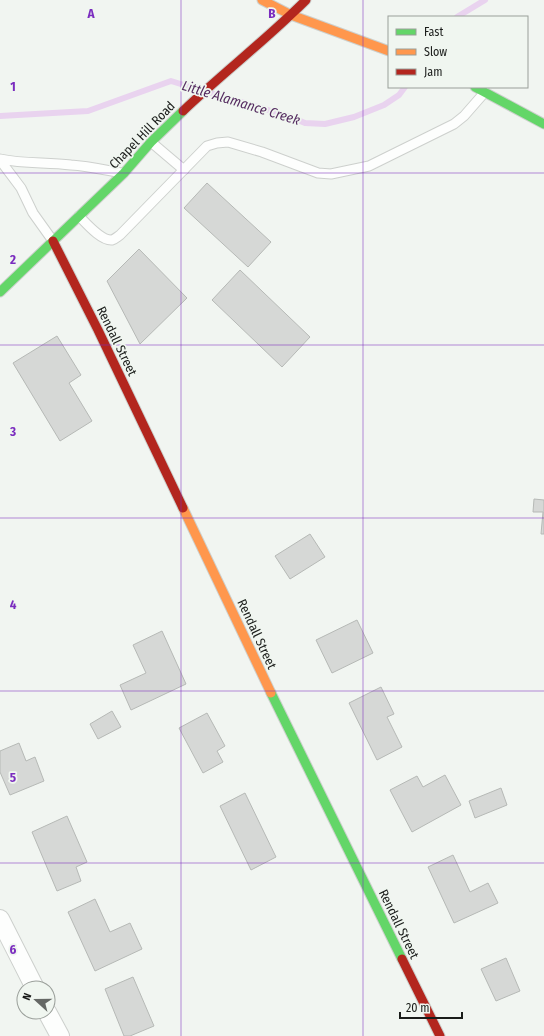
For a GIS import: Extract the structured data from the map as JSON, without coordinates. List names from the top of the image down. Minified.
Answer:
{"streets":{"street":["Chapel Hill Road","Rendall Street"]},"crossings":[["Chapel Hill Road","Rendall Street"]],"water":["Little Alamance Creek"],"legend":["Fast","Slow","Jam"],"scale_bar":"20 m","north":"left","grid":{"columns":["A","B"],"rows":["1","2","3","4","5","6"]}}
